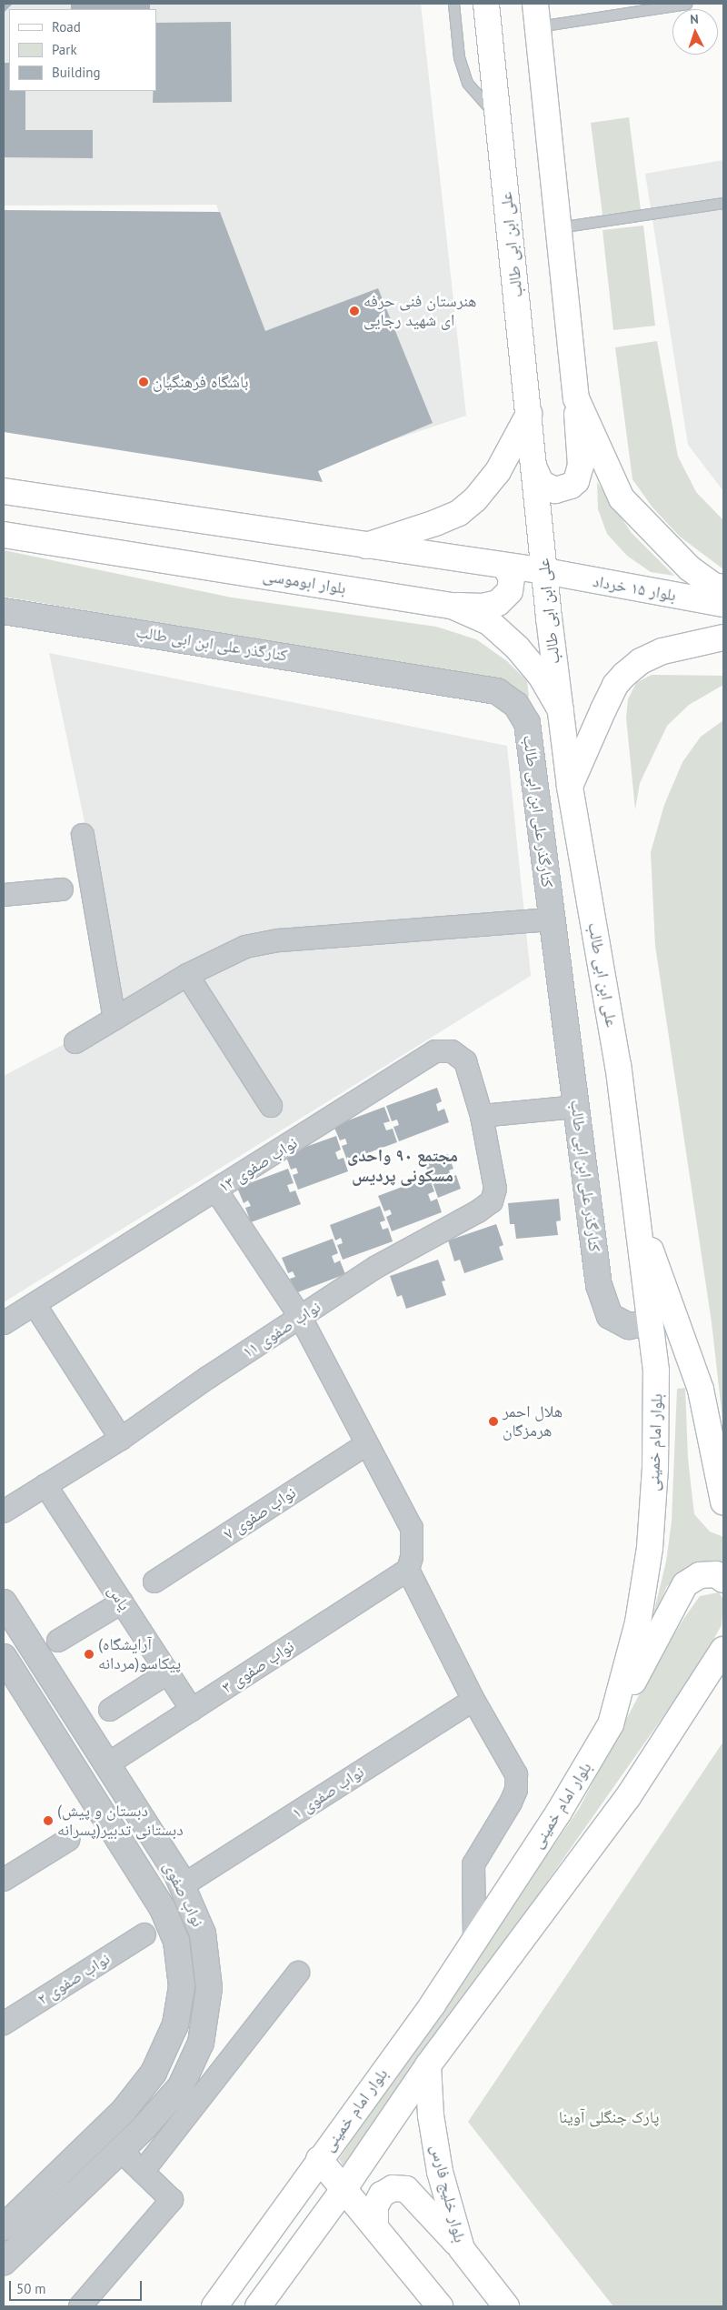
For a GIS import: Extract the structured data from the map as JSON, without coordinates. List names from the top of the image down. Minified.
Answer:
{"streets":{"main road":["علی ابن ابی طالب","بلوار ابوموسی","بلوار ۱۵ خرداد","بلوار امام خمینی","بلوار خلیج فارس"],"street":["کنارگذر علی ابن ابی طالب","نواب صفوی ۱۳","نواب صفوی ۱۱","نواب صفوی ۷","یاس","نواب صفوی ۳","نواب صفوی ۱","نواب صفوی","نواب صفوی ۲"]},"crossings":[["علی ابن ابی طالب","بلوار ابوموسی"],["علی ابن ابی طالب","بلوار ۱۵ خرداد"],["علی ابن ابی طالب","بلوار امام خمینی"],["کنارگذر علی ابن ابی طالب","بلوار امام خمینی"],["نواب صفوی ۱۳","نواب صفوی ۱۱"],["نواب صفوی ۱۱","یاس"],["بلوار امام خمینی","بلوار خلیج فارس"],["یاس","نواب صفوی ۳"],["نواب صفوی ۳","نواب صفوی"],["نواب صفوی ۱","نواب صفوی"]],"districts":["مجتمع ٩٠ واحدی مسکونی پردیس"],"parks":["پارک جنگلی آوینا"],"places":["هنرستان فنی حرفه ای شهید رجایی","باشگاه فرهنگیان","هلال احمر هرمزگان","(آرایشگاه پیکاسو(مردانه","(دبستان و پیش دبستانی تدبیر(پسرانه"],"legend":["Road","Park","Building"],"scale_bar":"50 m","north":"top"}
